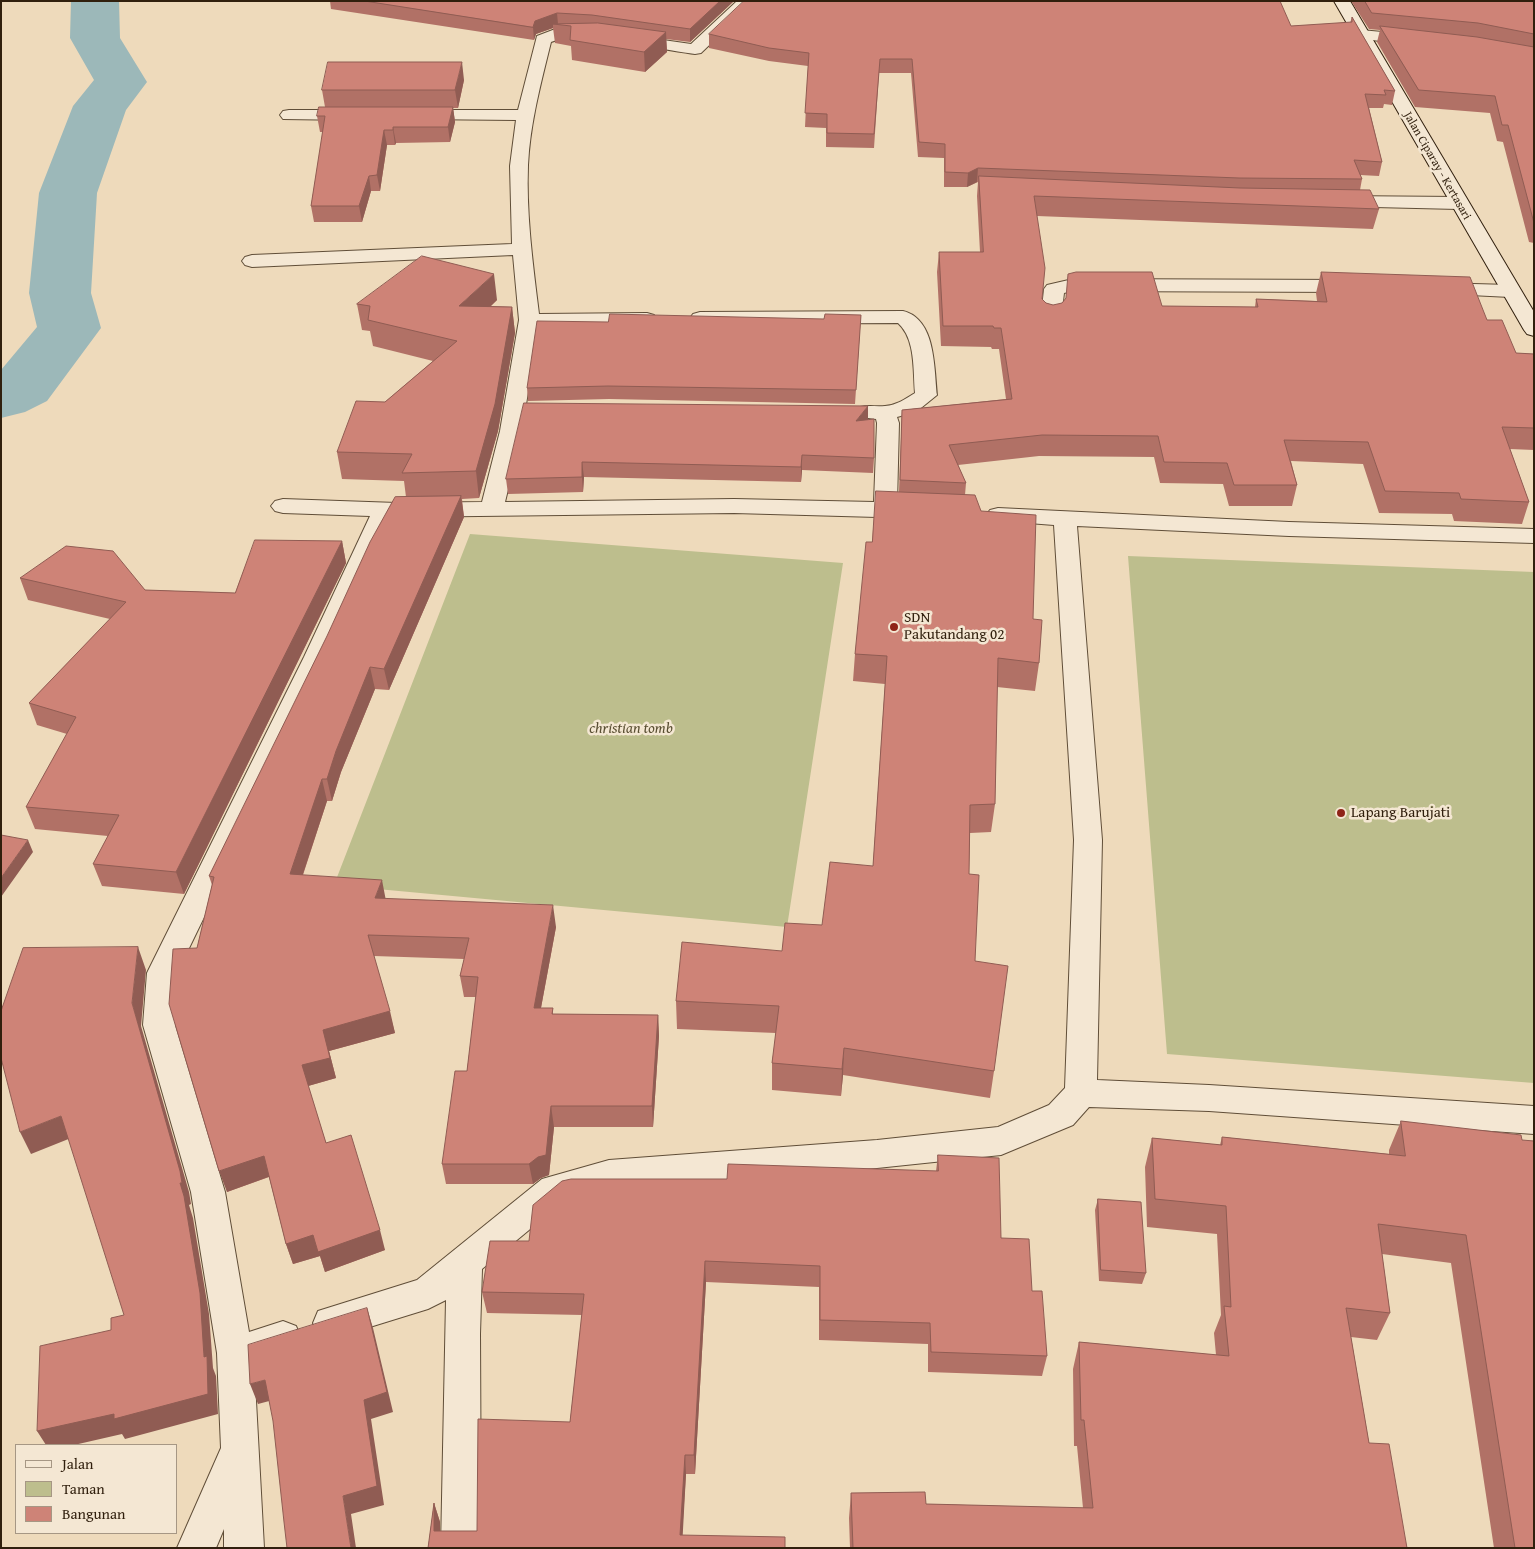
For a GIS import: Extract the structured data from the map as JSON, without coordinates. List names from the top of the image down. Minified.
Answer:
{"streets":{"street":["Jalan Ciparay - Kertasari"]},"parks":["christian tomb"],"places":["SDN Pakutandang 02","Lapang Barujati"],"legend":["Jalan","Taman","Bangunan"]}
